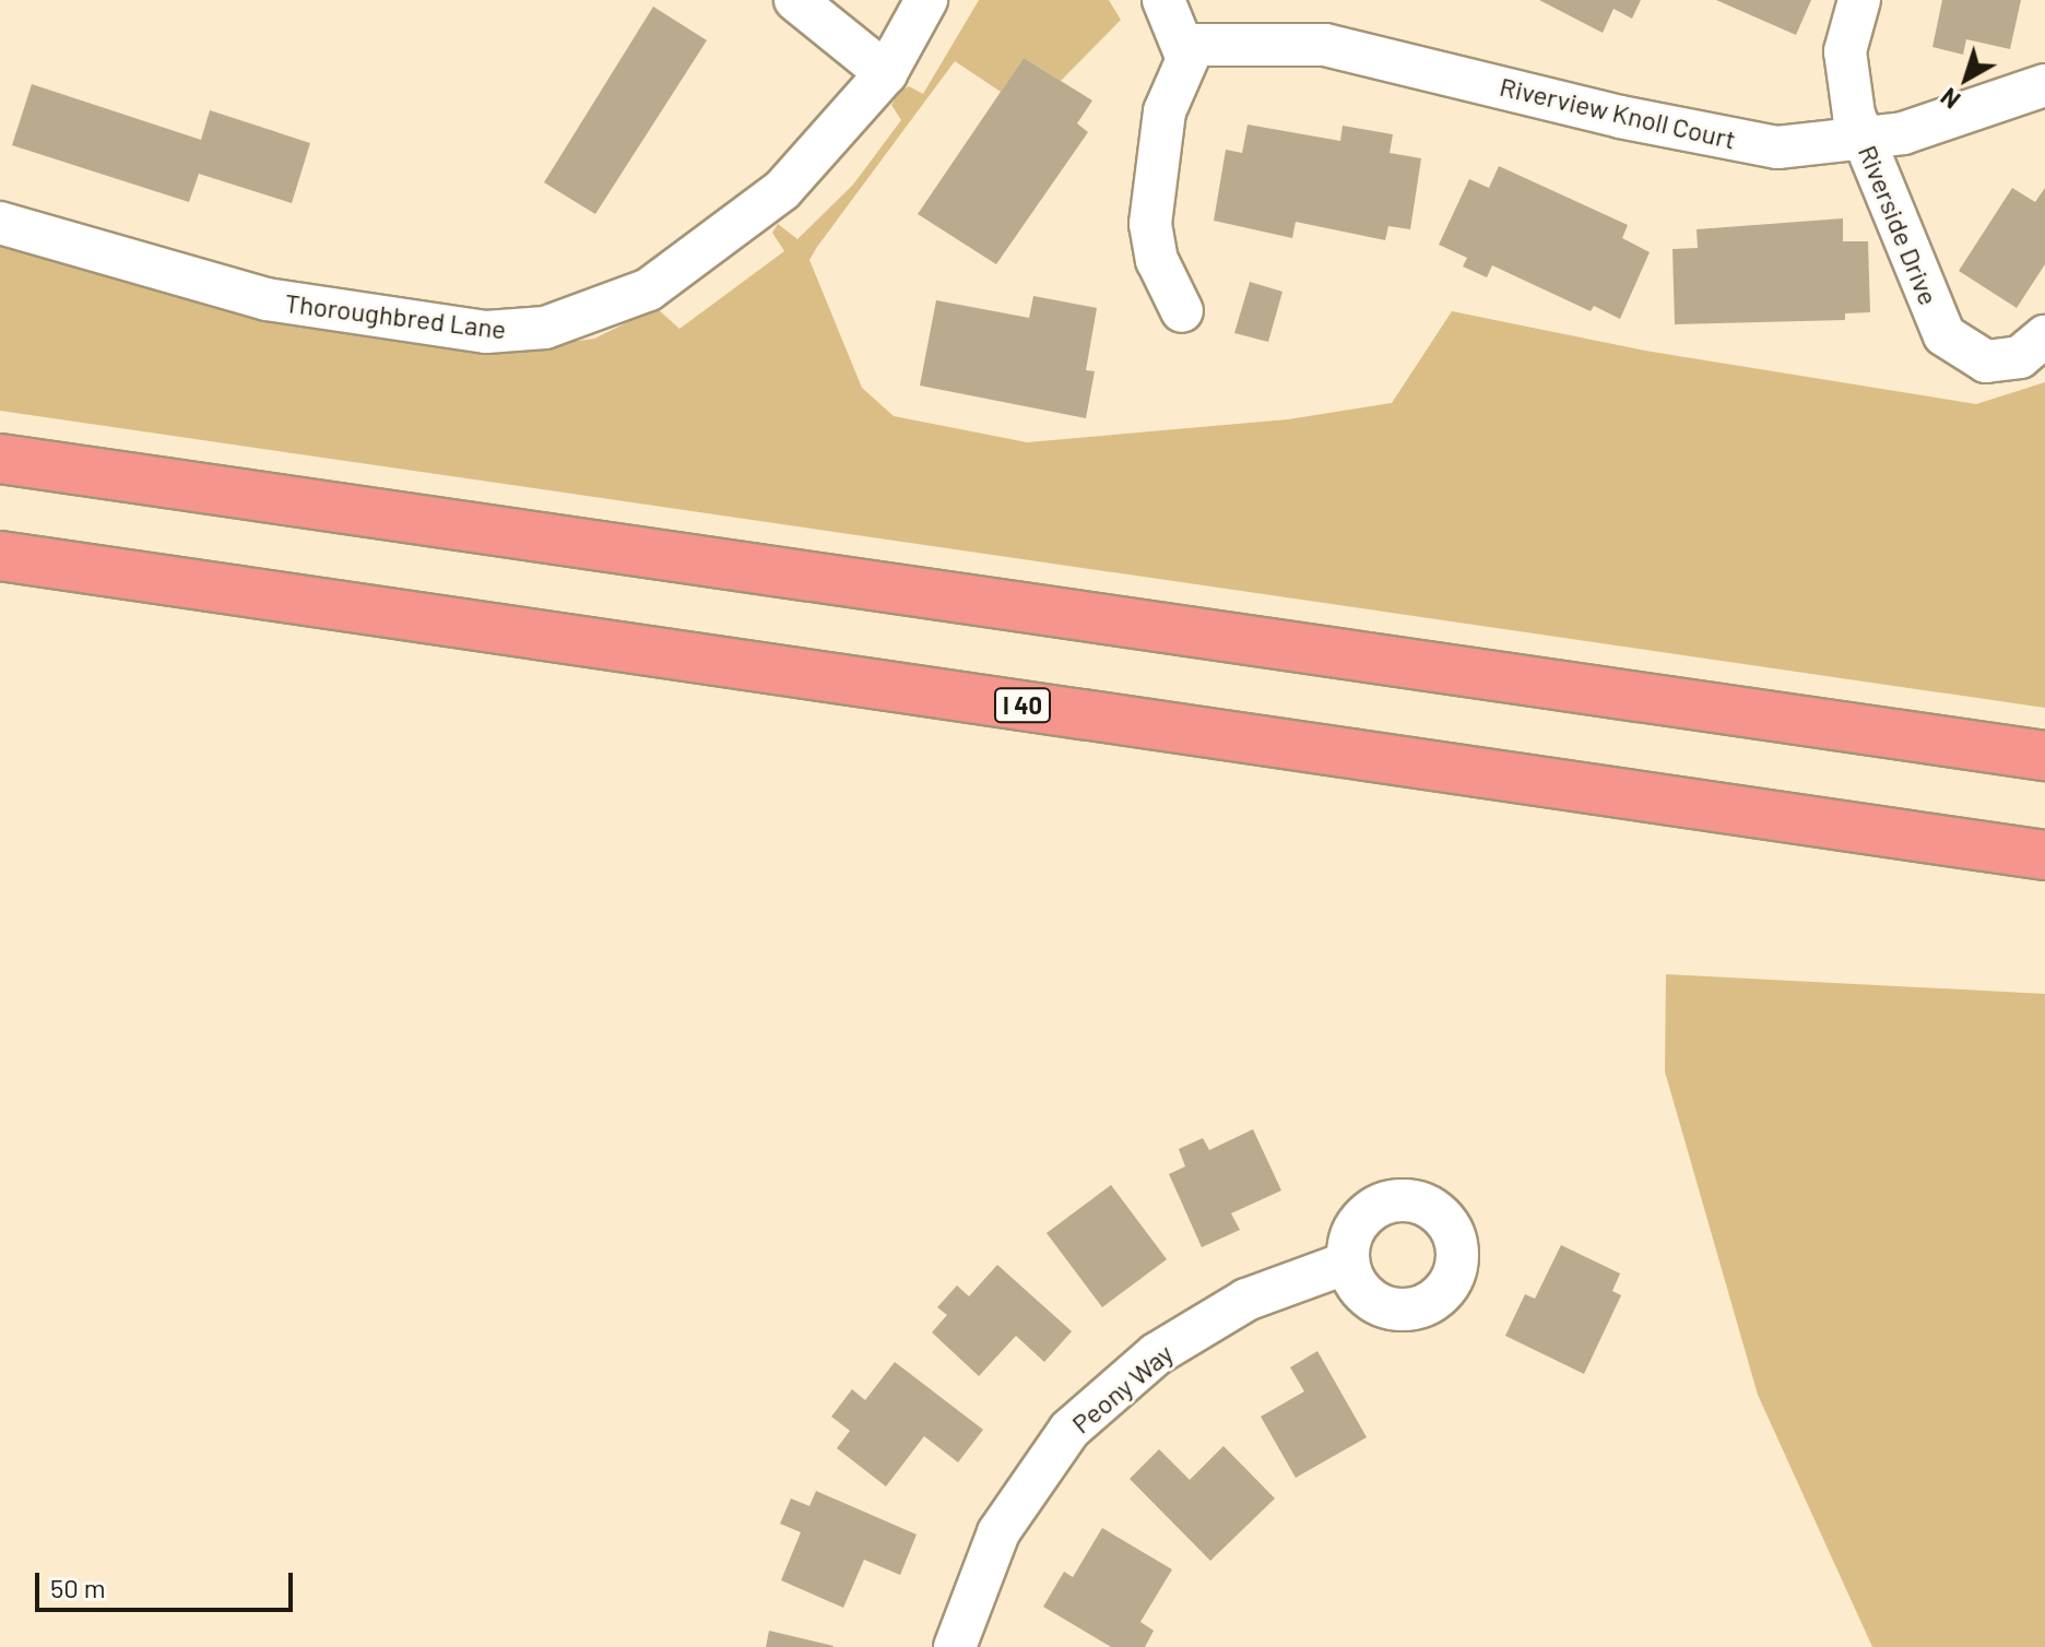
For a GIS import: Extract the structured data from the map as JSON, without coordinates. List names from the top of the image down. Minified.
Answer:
{"streets":{"highway":["I 40"],"street":["Riverview Knoll Court","Riverside Drive","Thoroughbred Lane","Peony Way"]},"crossings":[["Riverview Knoll Court","Riverside Drive"]],"scale_bar":"50 m","north":"bottom left"}
